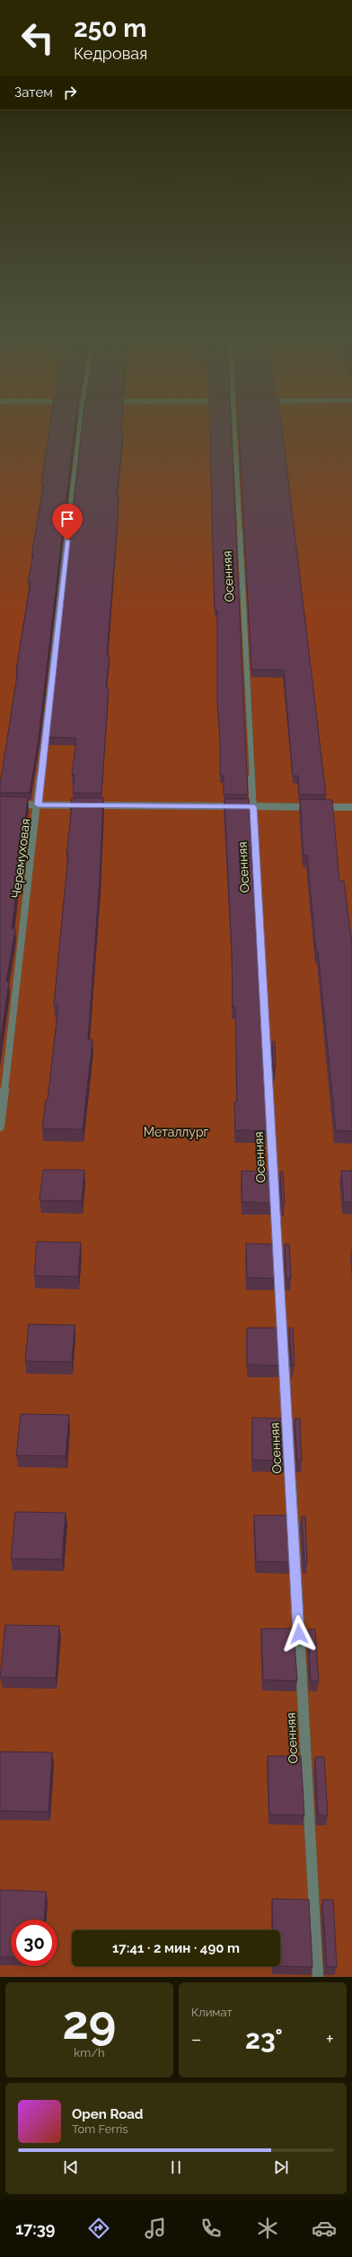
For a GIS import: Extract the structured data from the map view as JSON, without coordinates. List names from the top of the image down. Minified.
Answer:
{"streets":{"street":["Осенняя","Черемуховая"]},"parks":["Металлург"],"page":{"turn":["250 m","Кедровая"],"then":"Затем","limit":"30","trip":"17:41 · 2 мин · 490 m","tile":[["29","km/h"],"Климат"],"heat":["−","23°","+"],"song":["Open Road","Tom Ferris"],"tabs":"17:39"}}
